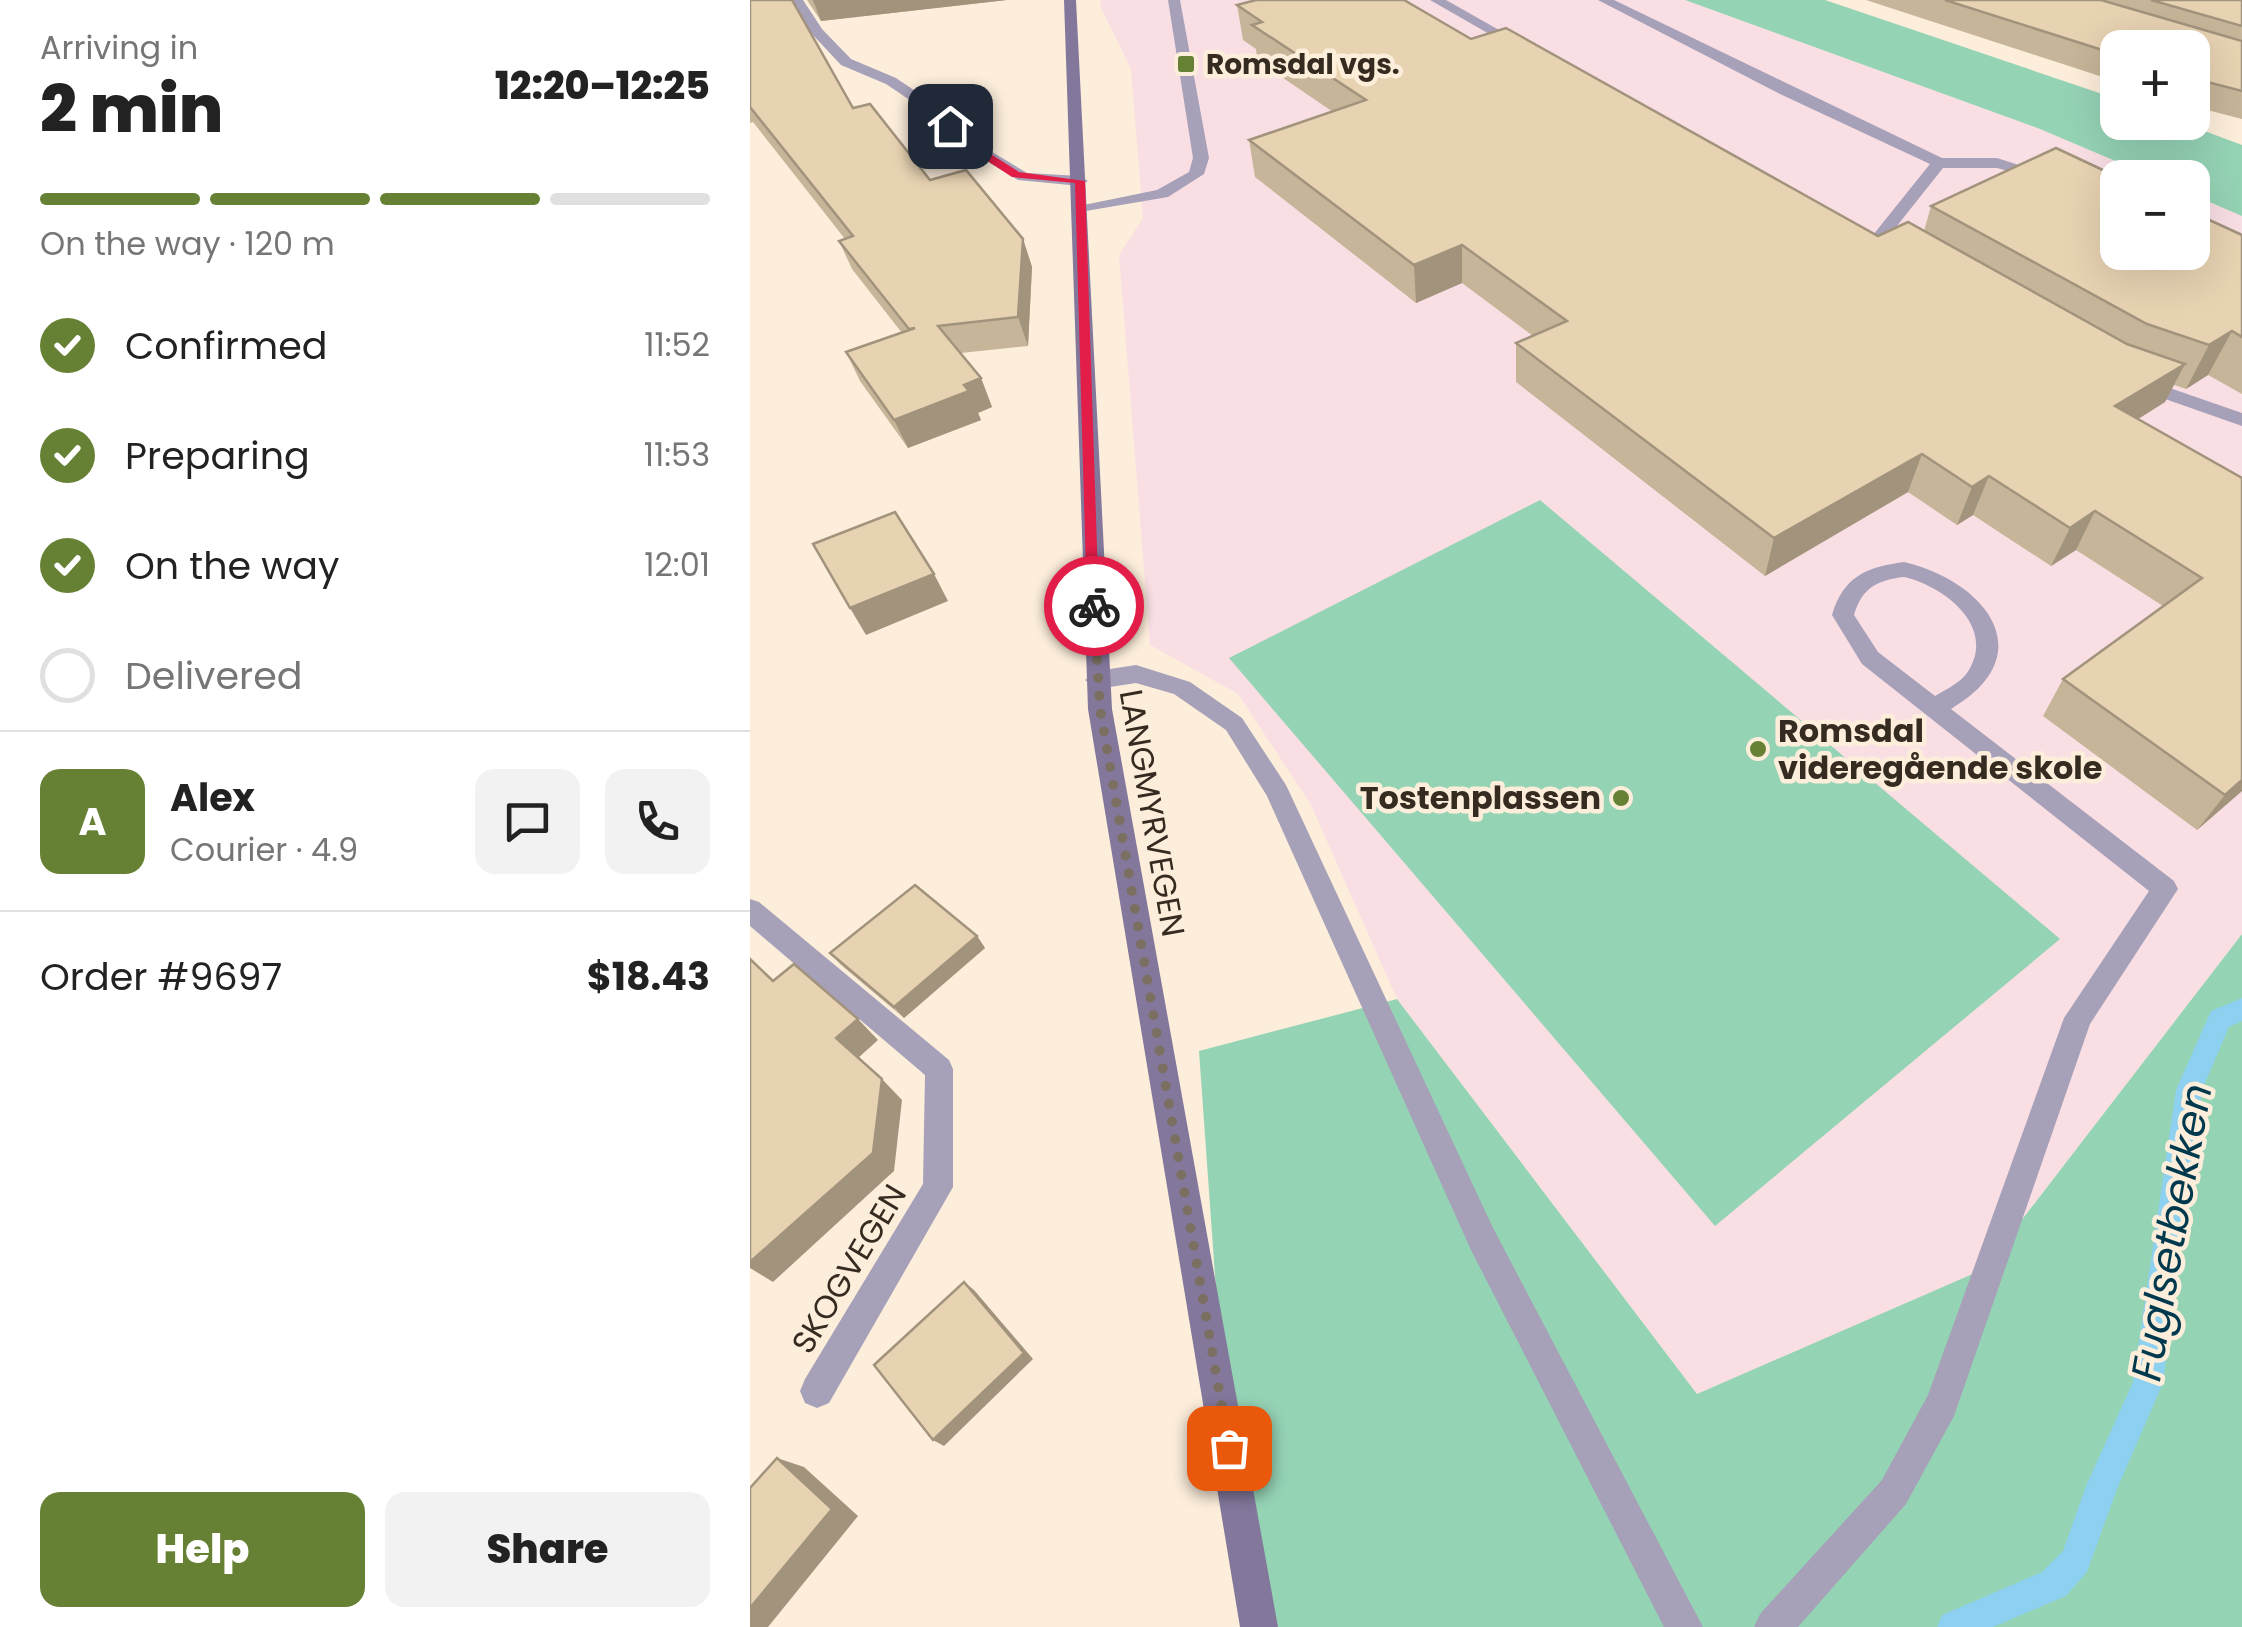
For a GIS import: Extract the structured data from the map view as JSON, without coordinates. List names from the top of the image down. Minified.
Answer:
{"streets":{"main road":["LANGMYRVEGEN"],"street":["SKOGVEGEN"]},"water":["Fuglsetbekken"],"places":{"transit":["Romsdal vgs."],"other":["Romsdal videregående skole","Tostenplassen"]},"page":{"heading":["2 min","Arriving in","12:20–12:25"],"panel":["Alex","Courier · 4.9","Order #9697","$18.43"],"map_buttons":["+","−"],"bar":"On the way · 120 m","list":[["Confirmed","11:52"],["Preparing","11:53"],["On the way","12:01"],"Delivered"],"round":"A","buttons":["Help","Share"]}}
